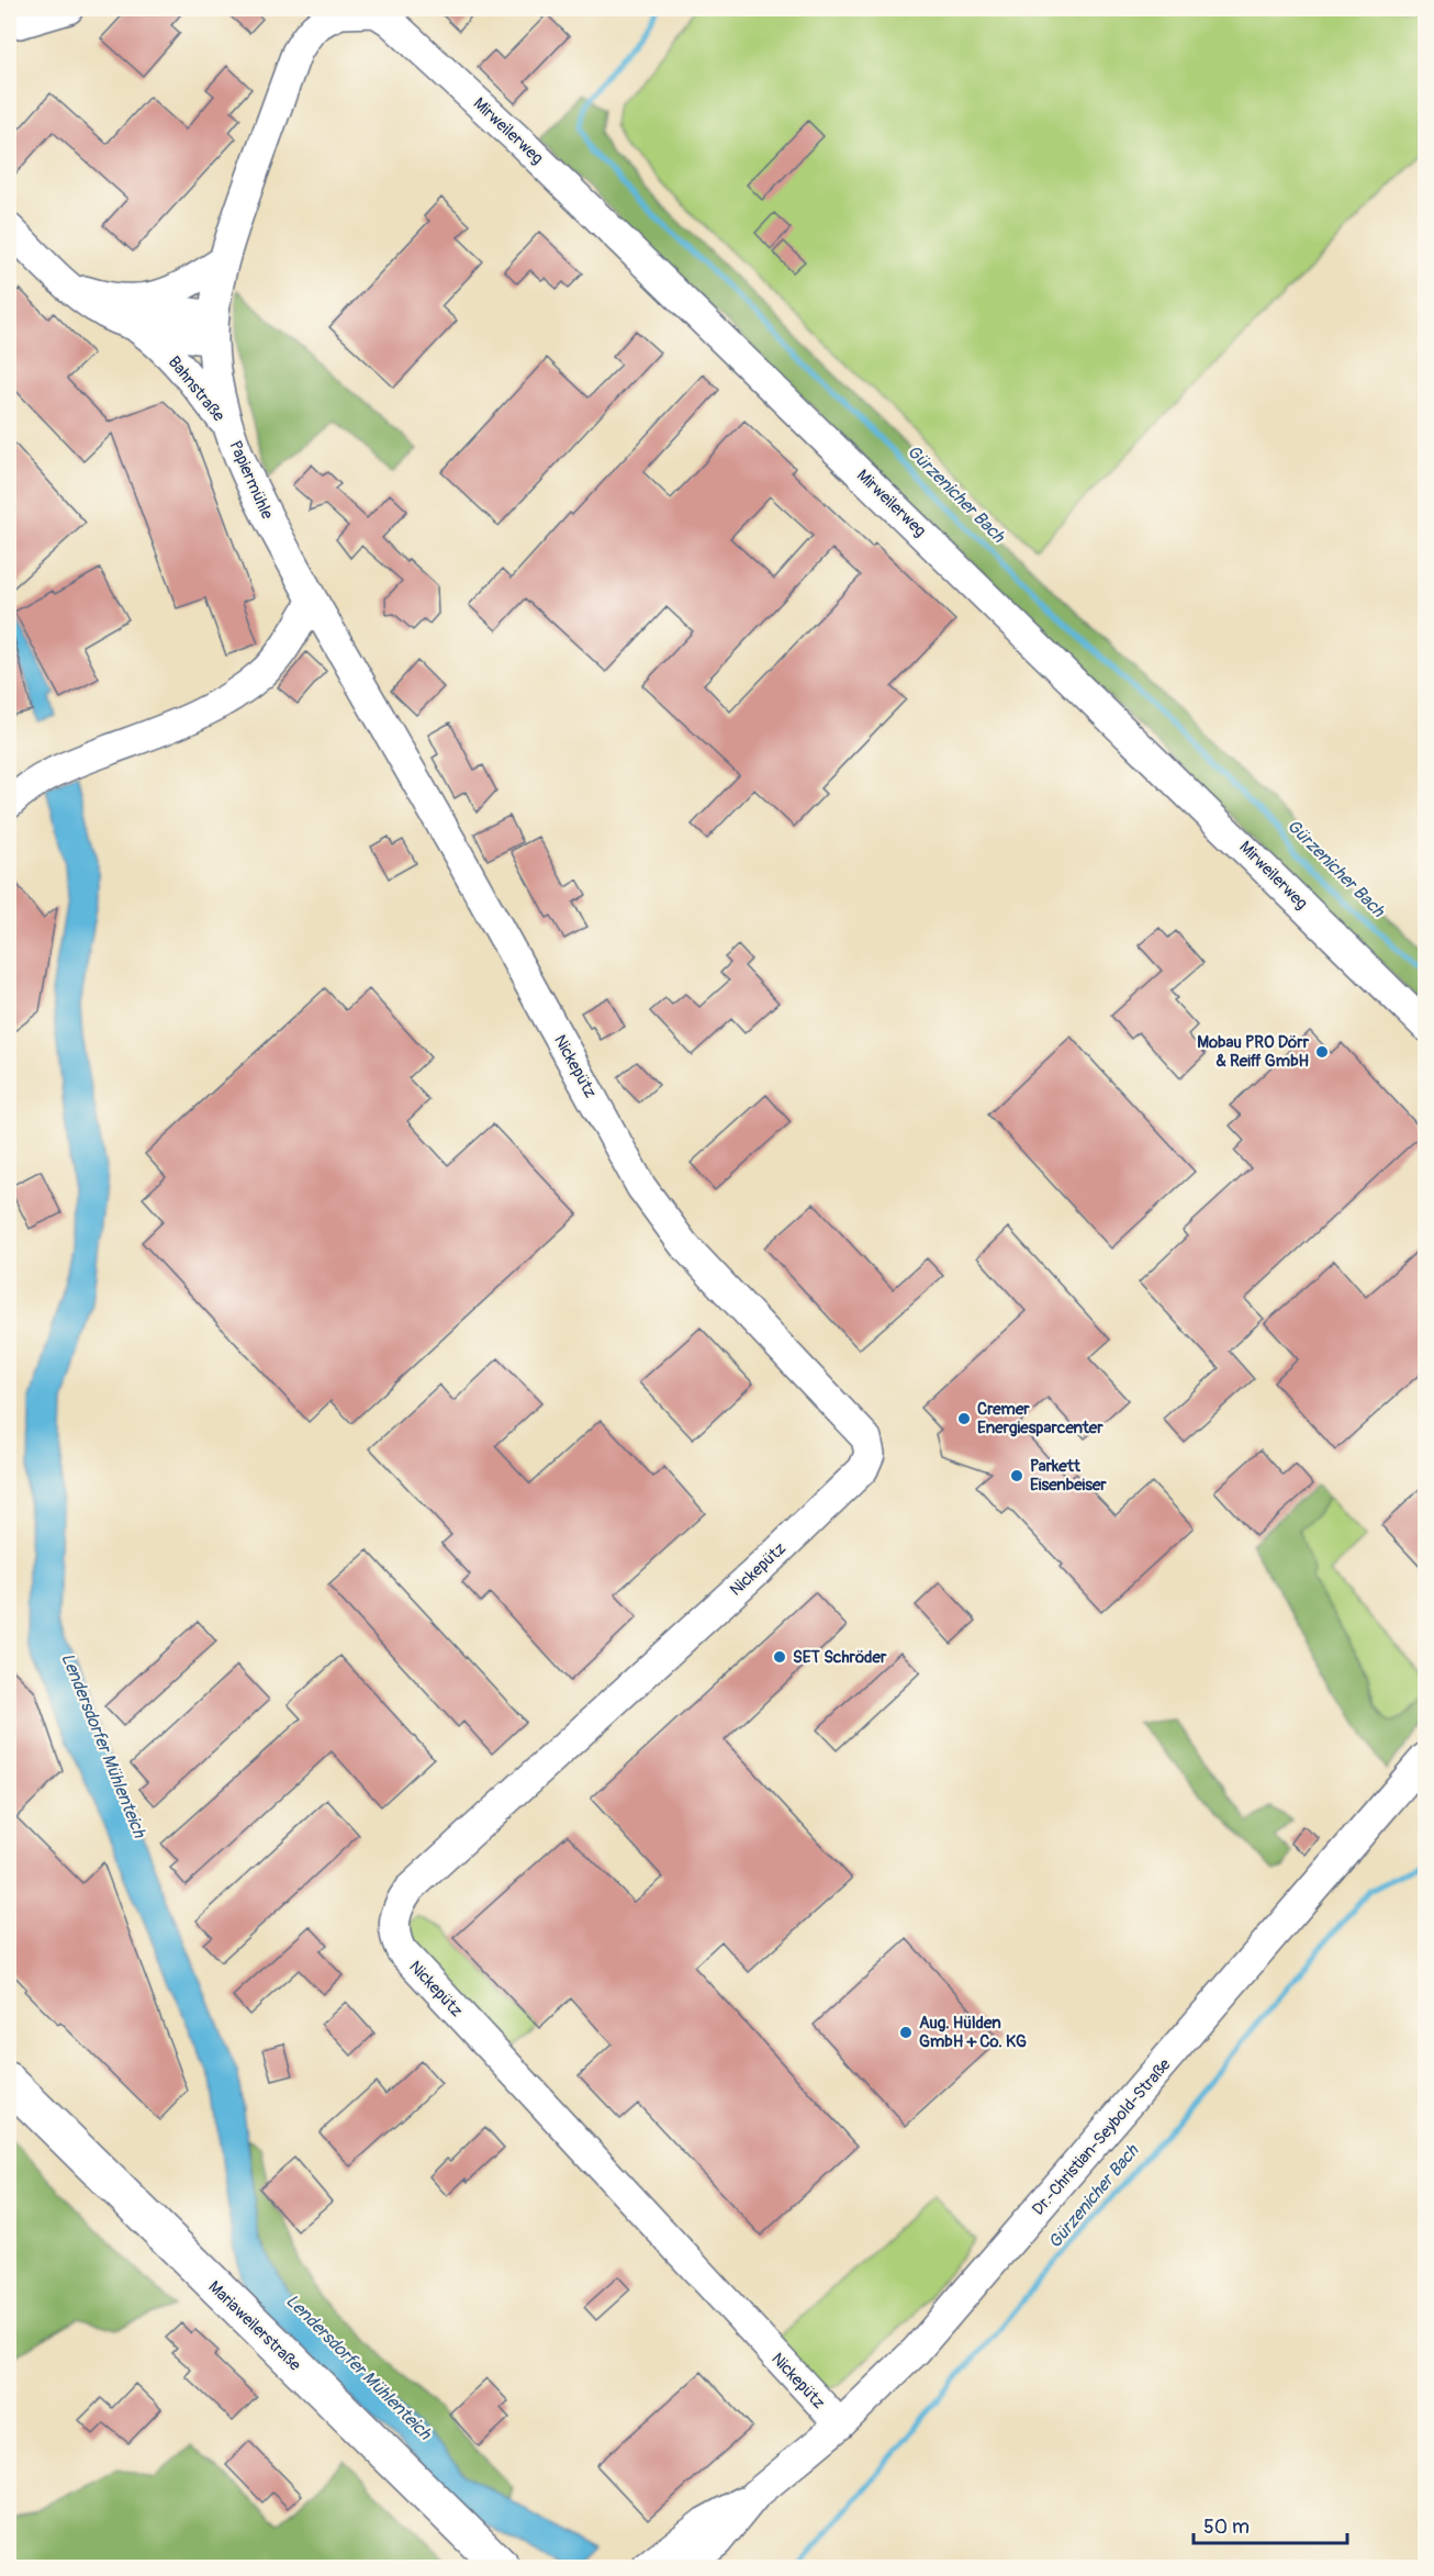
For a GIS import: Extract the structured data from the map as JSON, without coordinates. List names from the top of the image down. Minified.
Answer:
{"streets":{"main road":["Mariaweilerstraße"],"street":["Mirweilerweg","Bahnstraße","Papiermühle","Nickepütz","Dr.-Christian-Seybold-Straße"]},"crossings":[["Mirweilerweg","Papiermühle"],["Bahnstraße","Papiermühle"],["Papiermühle","Nickepütz"],["Nickepütz","Dr.-Christian-Seybold-Straße"]],"water":["Gürzenicher Bach","Lendersdorfer Mühlenteich"],"places":["Mobau PRO Dörr & Reiff GmbH","Cremer Energiesparcenter","Parkett Eisenbeiser","SET Schröder","Aug. Hülden GmbH + Co. KG"],"scale_bar":"50 m"}
